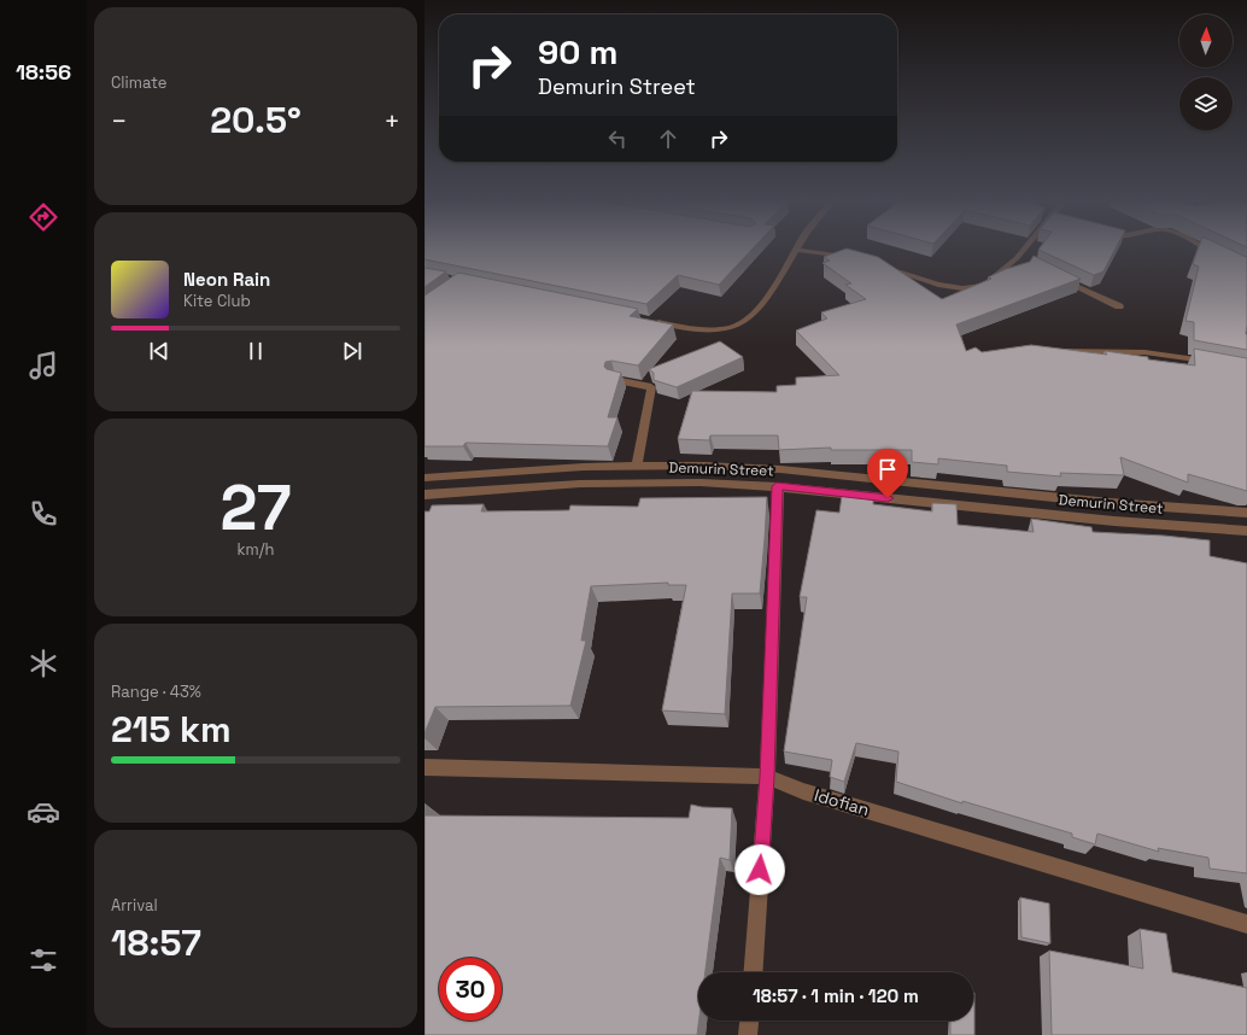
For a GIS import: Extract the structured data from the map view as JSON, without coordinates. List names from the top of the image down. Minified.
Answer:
{"streets":{"street":["Demurin Street","Idofian"]},"north":"top","page":{"tabs":"18:56","tile":["Climate",["27","km/h"],["Range · 43%","215 km"],["Arrival","18:57"]],"turn":["90 m","Demurin Street"],"heat":["−","20.5°","+"],"song":["Neon Rain","Kite Club"],"limit":"30","trip":"18:57 · 1 min · 120 m"}}
